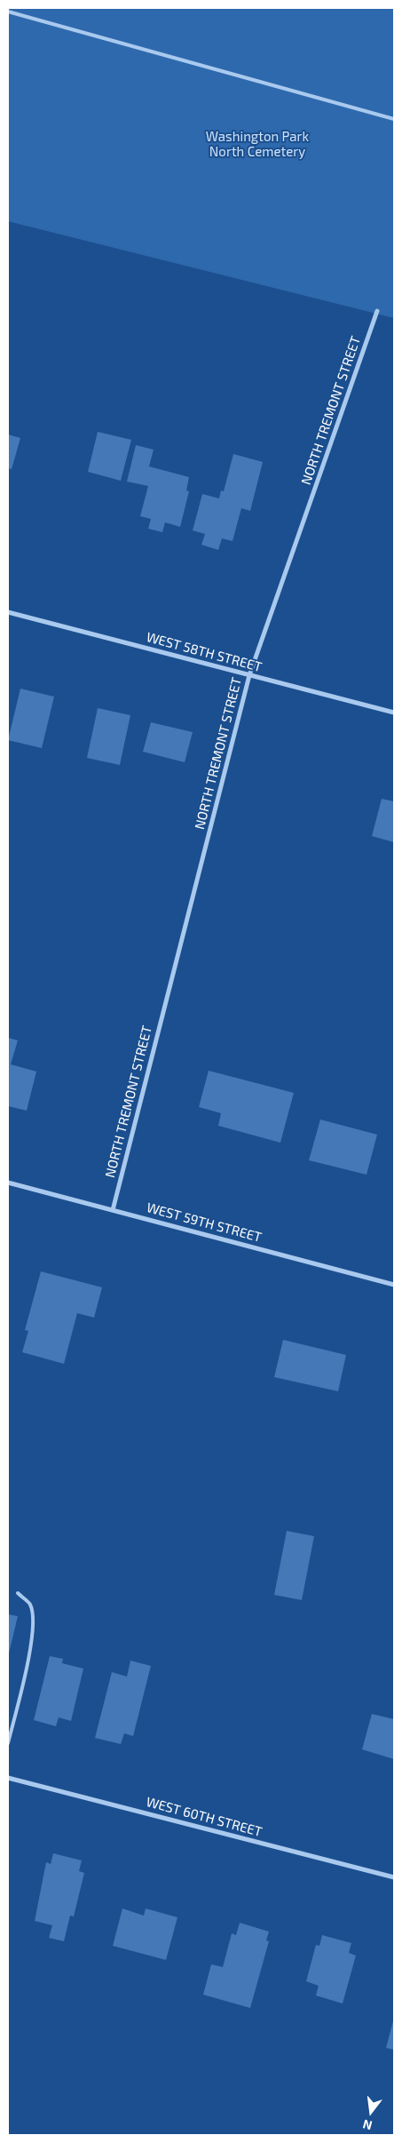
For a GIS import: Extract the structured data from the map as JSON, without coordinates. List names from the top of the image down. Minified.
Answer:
{"streets":{"street":["NORTH TREMONT STREET","WEST 58TH STREET","WEST 59TH STREET","WEST 60TH STREET"]},"crossings":[["NORTH TREMONT STREET","WEST 58TH STREET"],["NORTH TREMONT STREET","WEST 59TH STREET"]],"parks":["Washington Park North Cemetery"],"north":"bottom"}
